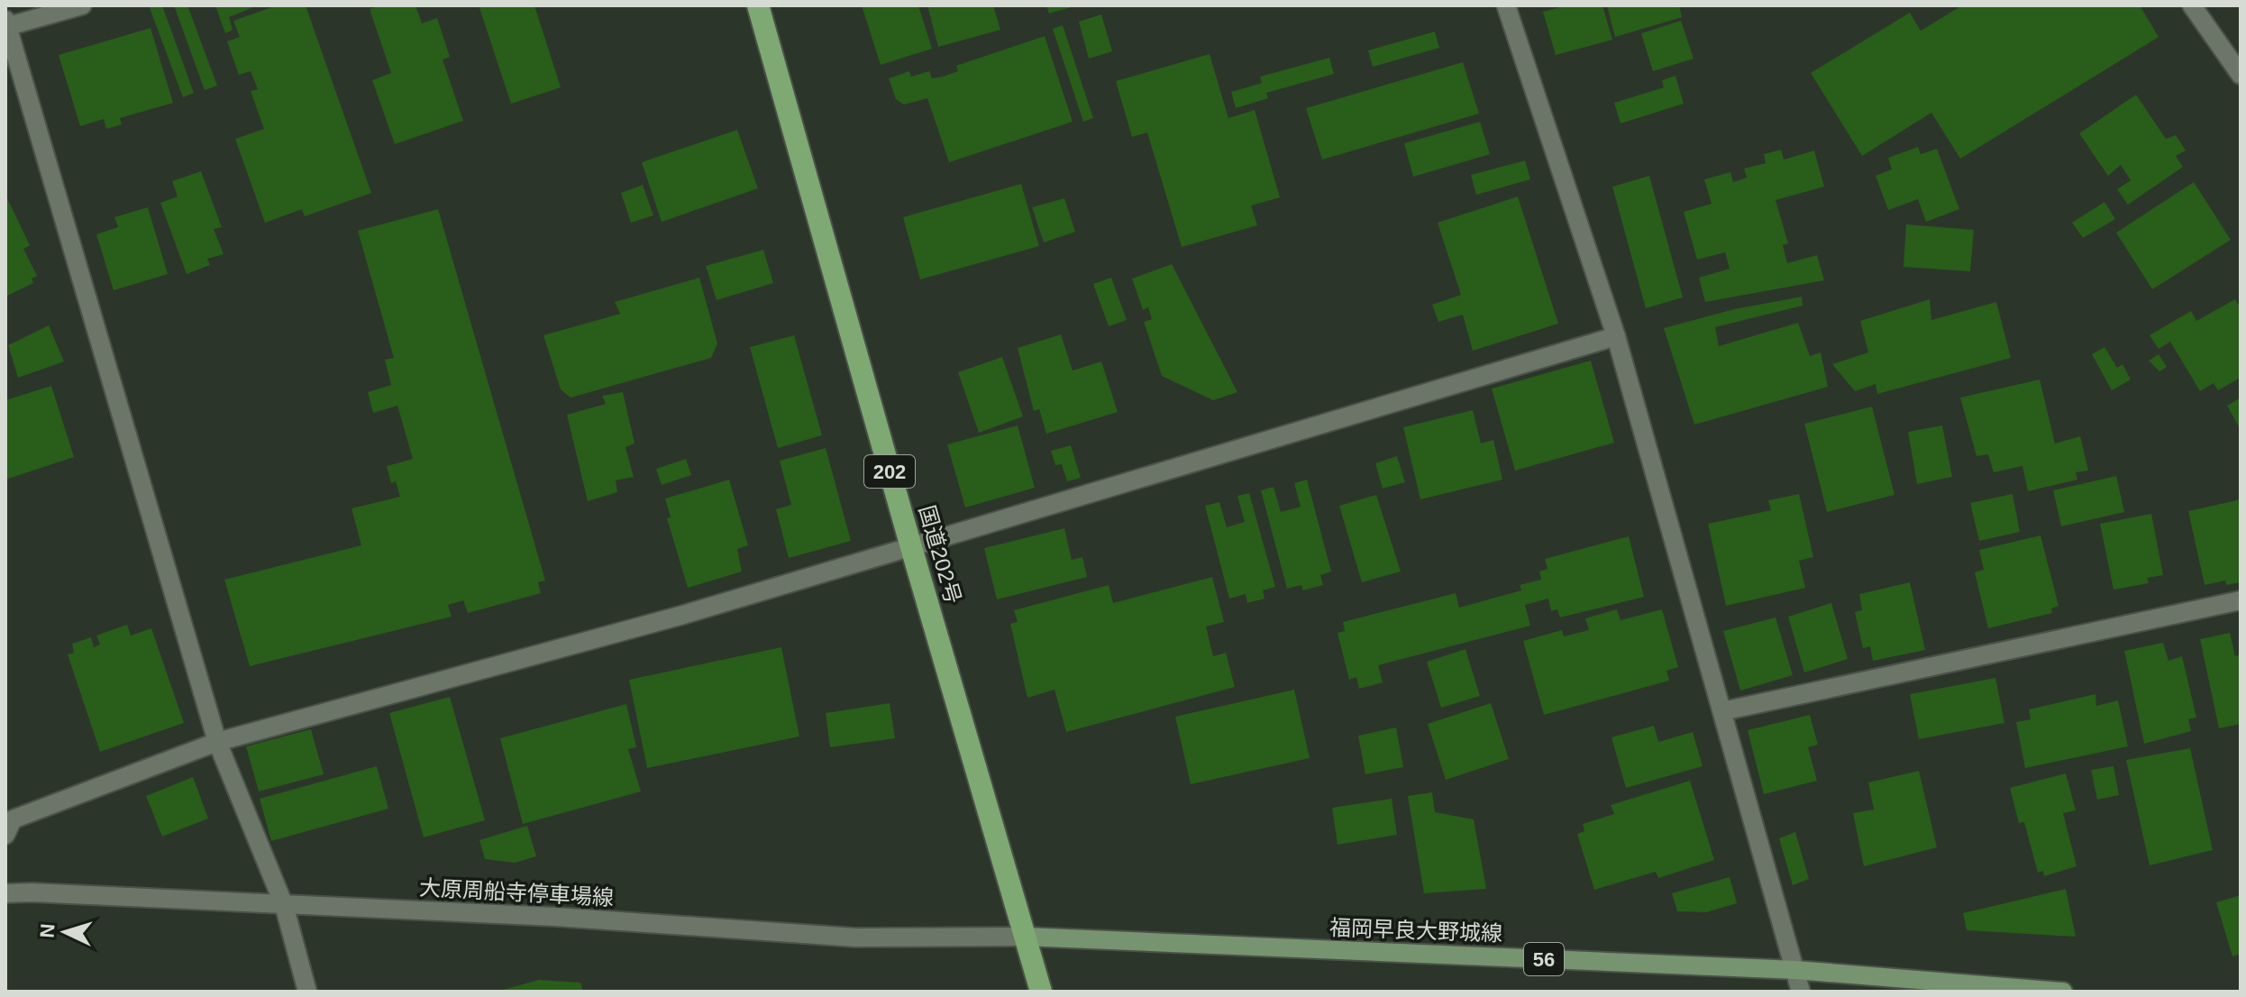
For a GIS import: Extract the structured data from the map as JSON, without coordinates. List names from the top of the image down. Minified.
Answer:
{"streets":{"highway":["202","国道202号"],"main road":["福岡早良大野城線","56"],"street":["大原周船寺停車場線"]},"crossings":[["国道202号","大原周船寺停車場線"],["国道202号","福岡早良大野城線"],["大原周船寺停車場線","福岡早良大野城線"]],"north":"left"}
